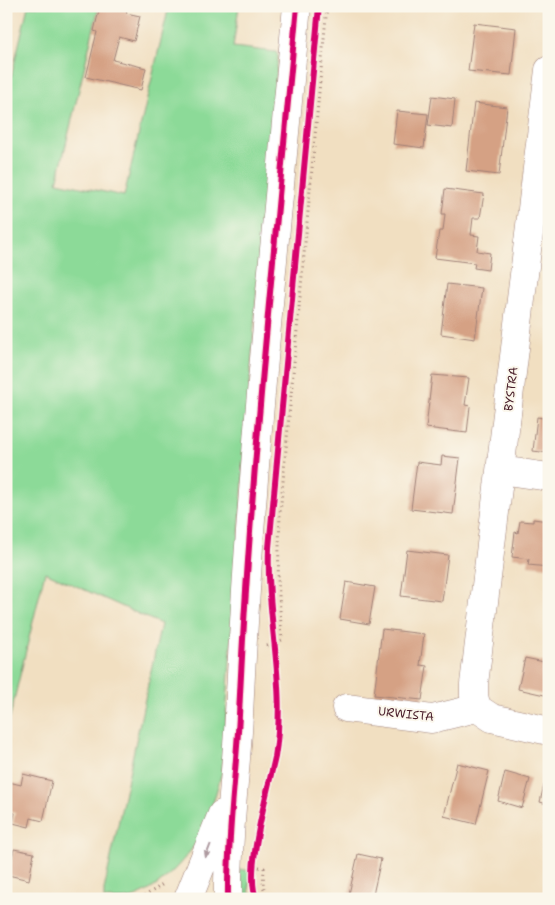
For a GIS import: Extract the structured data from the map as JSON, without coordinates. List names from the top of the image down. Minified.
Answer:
{"streets":{"street":["BYSTRA","URWISTA"]},"crossings":[["BYSTRA","URWISTA"]]}
